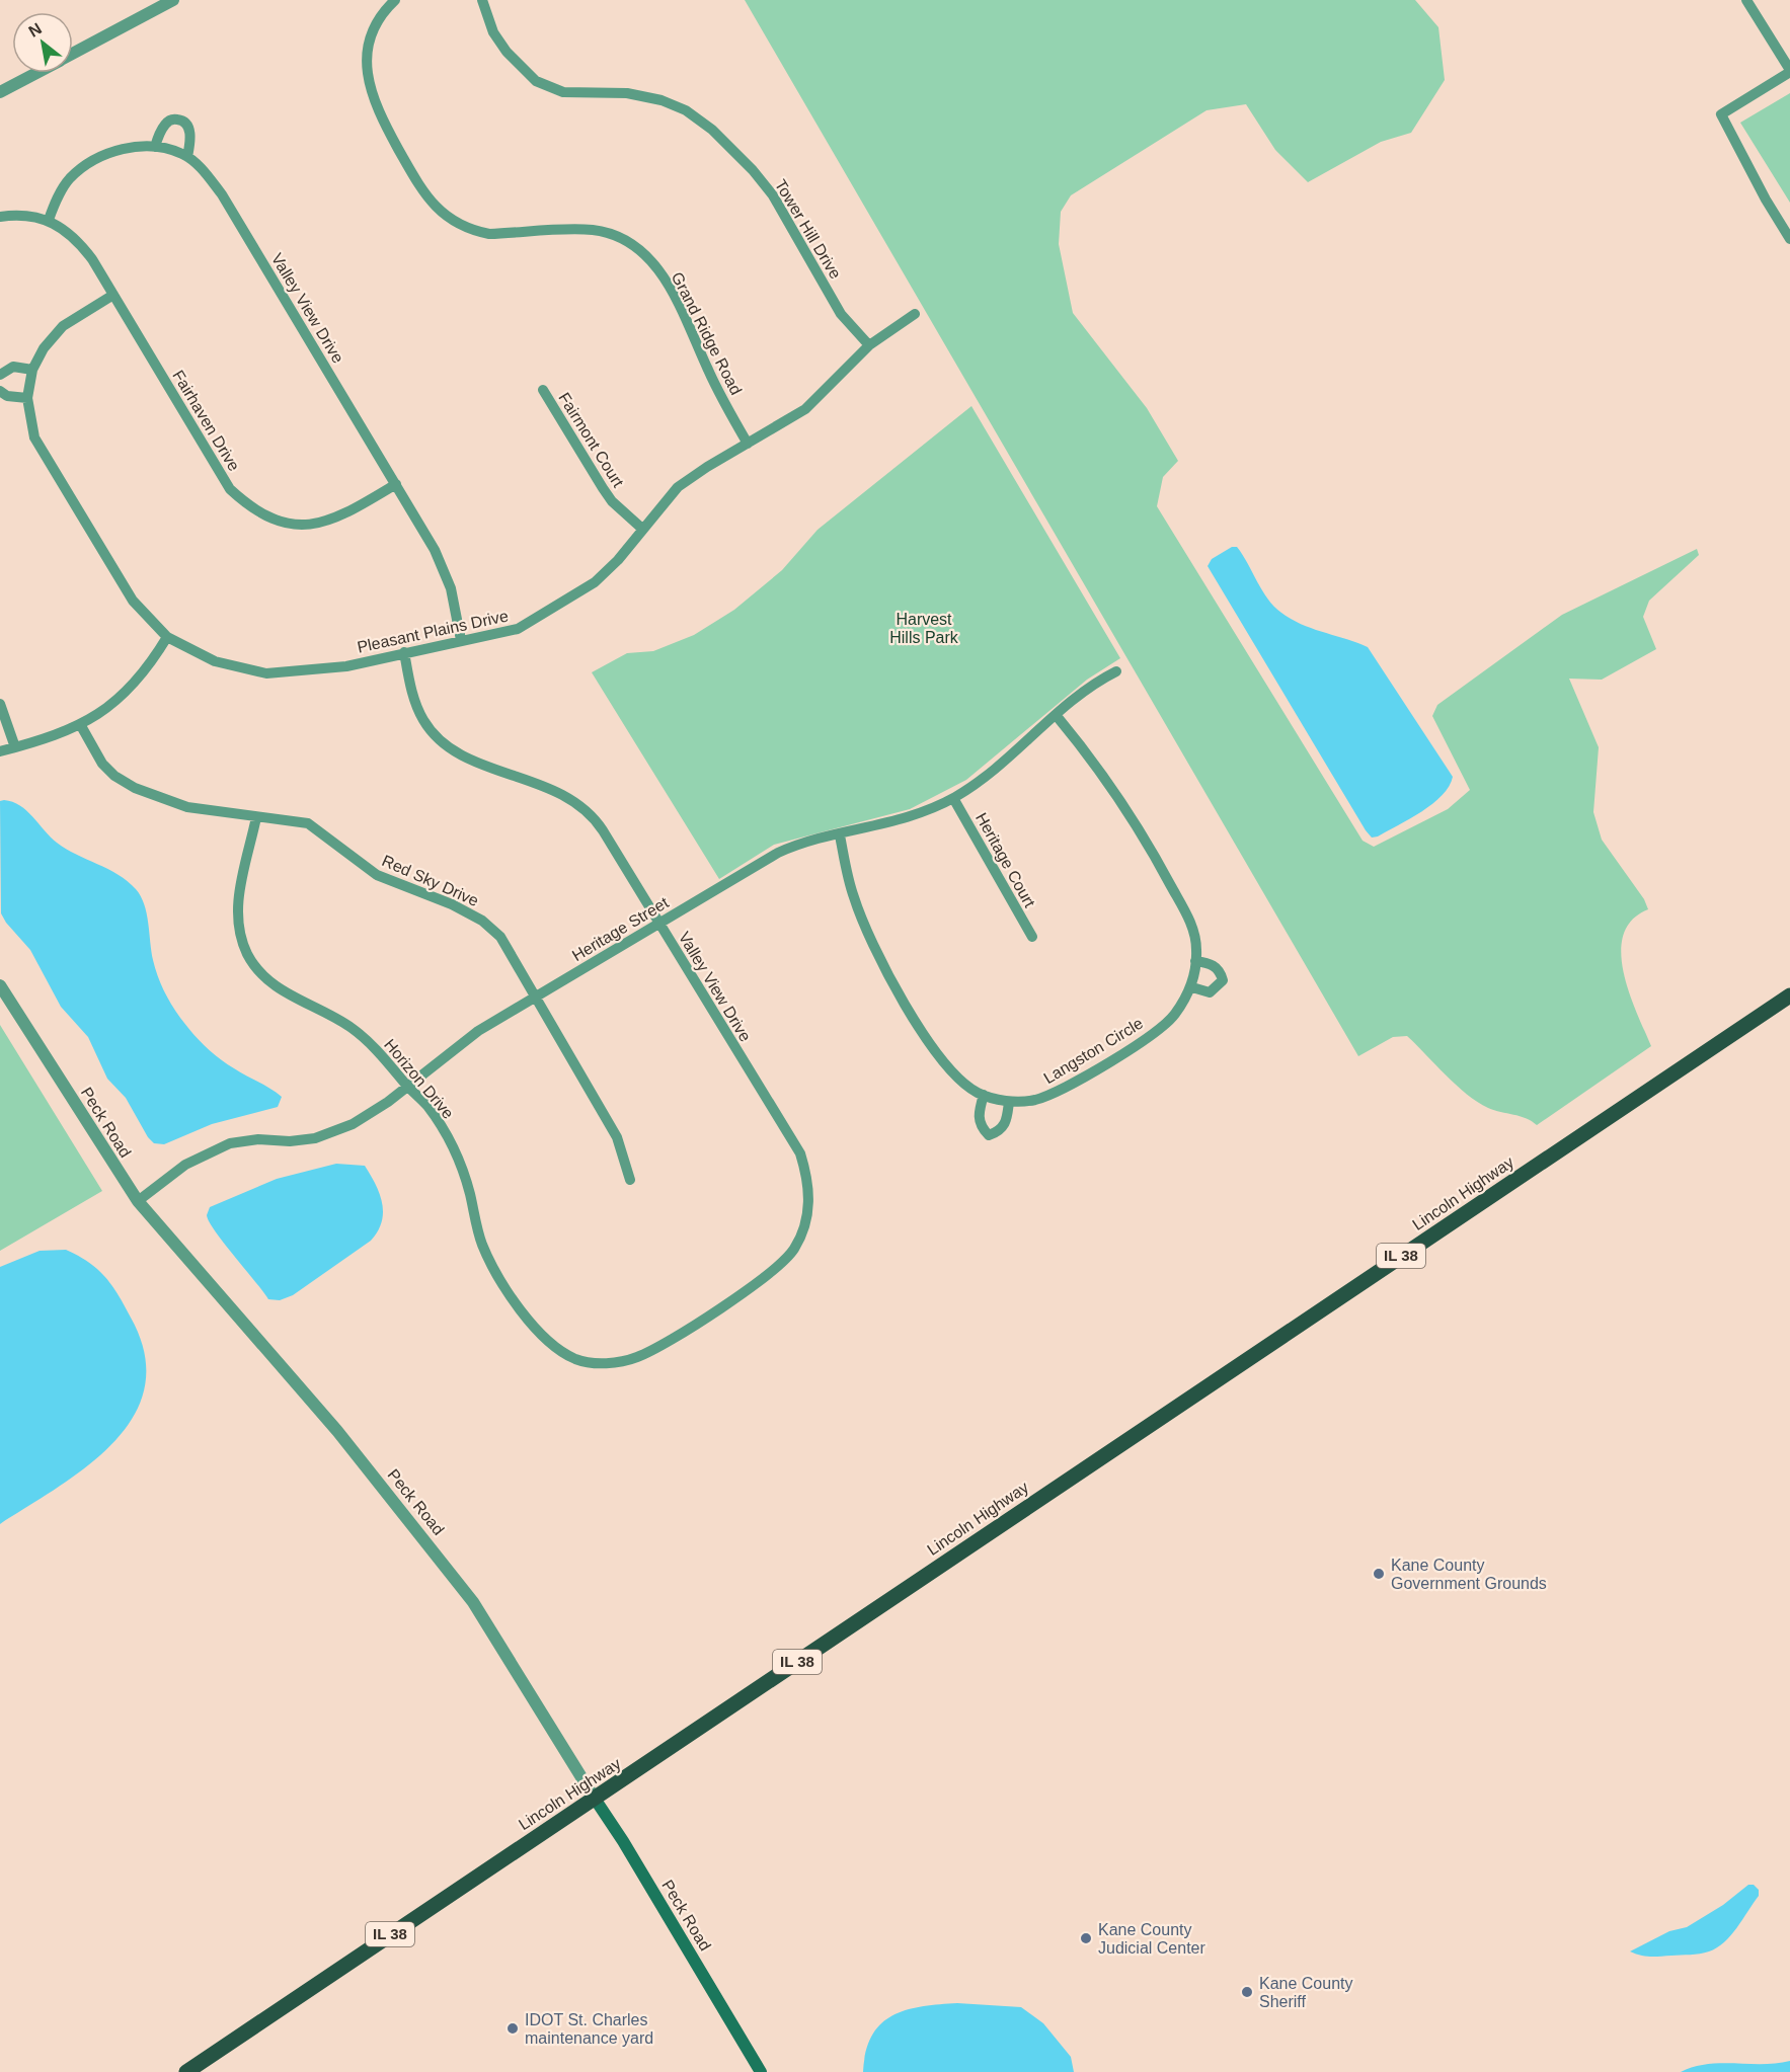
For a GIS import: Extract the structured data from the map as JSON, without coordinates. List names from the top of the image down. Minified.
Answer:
{"streets":{"main road":["Peck Road","Lincoln Highway","IL 38"],"street":["Tower Hill Drive","Valley View Drive","Grand Ridge Road","Fairhaven Drive","Fairmont Court","Pleasant Plains Drive","Heritage Court","Red Sky Drive","Heritage Street","Langston Circle","Horizon Drive"]},"crossings":[["Tower Hill Drive","Pleasant Plains Drive"],["Valley View Drive","Fairhaven Drive"],["Valley View Drive","Pleasant Plains Drive"],["Valley View Drive","Heritage Street"],["Valley View Drive","Horizon Drive"],["Grand Ridge Road","Pleasant Plains Drive"],["Fairhaven Drive","Pleasant Plains Drive"],["Fairmont Court","Pleasant Plains Drive"],["Heritage Court","Heritage Street"],["Red Sky Drive","Heritage Street"],["Red Sky Drive","Horizon Drive"],["Heritage Street","Langston Circle"],["Heritage Street","Horizon Drive"],["Heritage Street","Peck Road"],["Peck Road","Lincoln Highway"]],"parks":["Harvest Hills Park"],"places":["Kane County Government Grounds","Kane County Judicial Center","Kane County Sheriff","IDOT St. Charles maintenance yard"],"north":"top left"}
